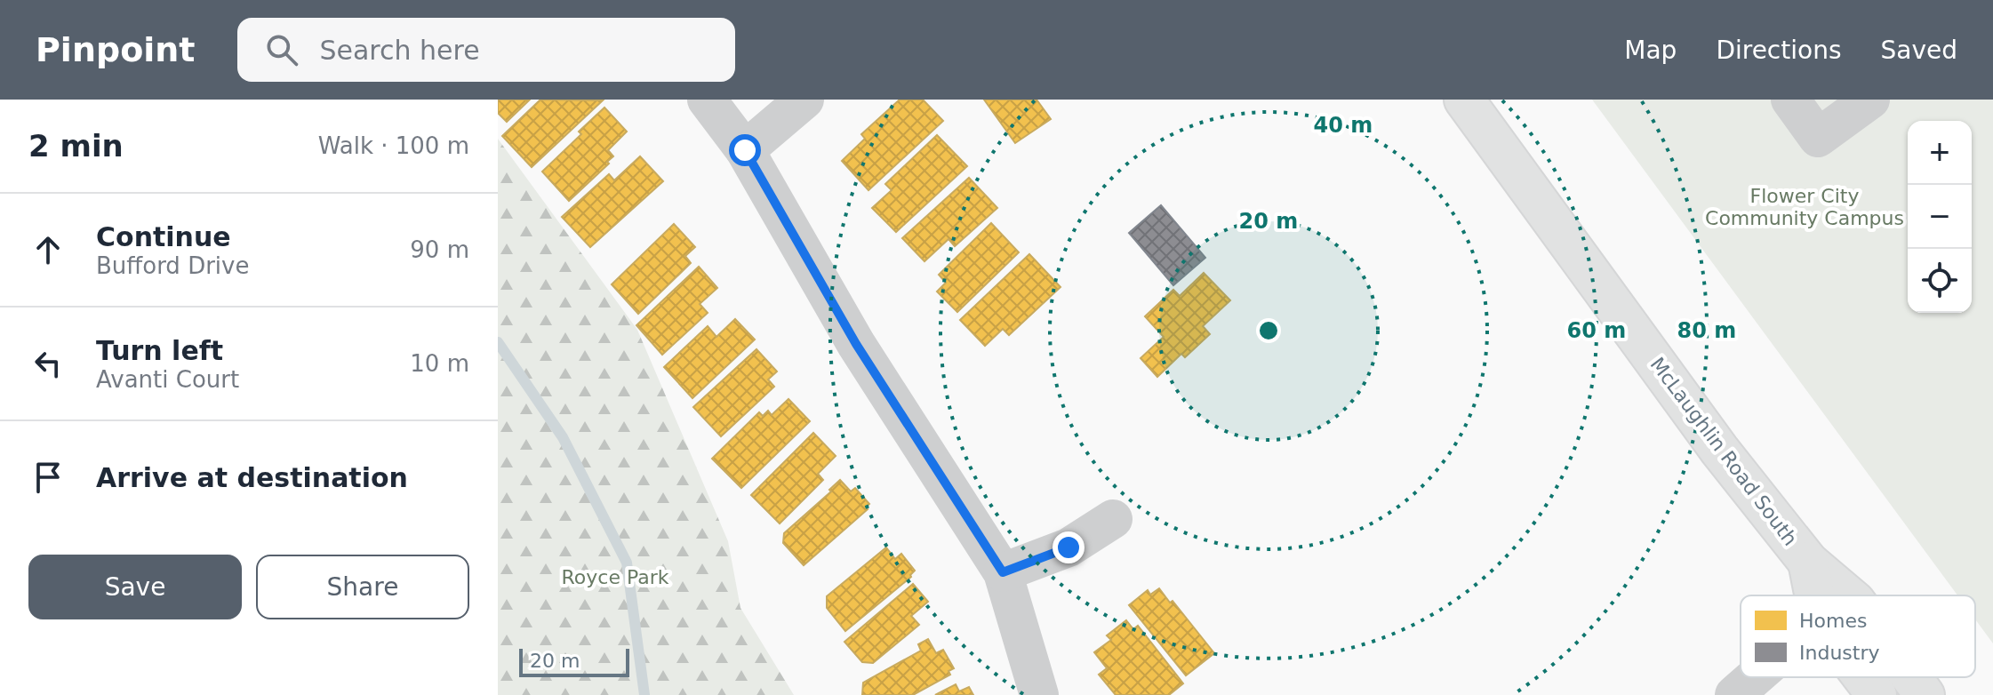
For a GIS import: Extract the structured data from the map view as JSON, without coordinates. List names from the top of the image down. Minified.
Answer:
{"streets":{"main road":["McLaughlin Road South"]},"parks":["Flower City Community Campus","Royce Park"],"legend":["Homes","Industry"],"scale_bar":"20 m","page":{"header":"Pinpoint","search":"Search here","nav":["Map","Directions","Saved"],"heading":["2 min","Walk · 100 m"],"map_buttons":["+","−"],"list":[["Continue","Bufford Drive","90 m"],["Turn left","Avanti Court","10 m"],"Arrive at destination"],"buttons":["Save","Share"],"scale":"20 m"},"rings":["40 m","20 m","60 m","80 m"]}
